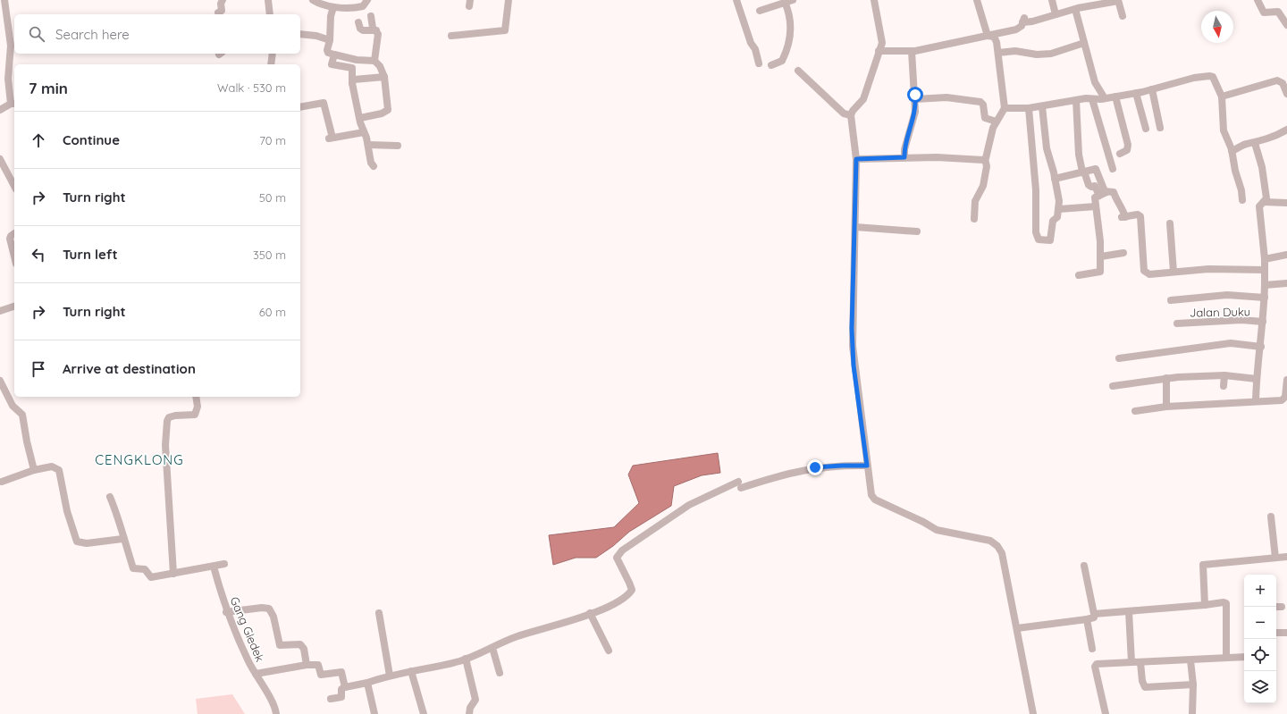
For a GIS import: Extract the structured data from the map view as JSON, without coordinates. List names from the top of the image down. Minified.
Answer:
{"streets":{"street":["Jalan Duku","Gang Gledek"]},"districts":["CENGKLONG"],"north":"bottom","page":{"search":"Search here","heading":["7 min","Walk · 530 m"],"list":[["Continue","70 m"],["Turn right","50 m"],["Turn left","350 m"],["Turn right","60 m"],"Arrive at destination"],"map_buttons":["+","−"]}}
